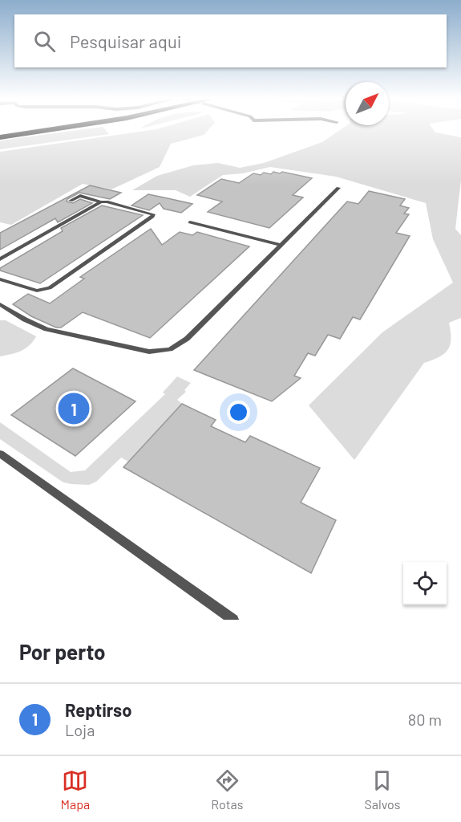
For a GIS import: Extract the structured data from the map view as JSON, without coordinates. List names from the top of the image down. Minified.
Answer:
{"north":"top right","page":{"search":"Pesquisar aqui","pins":"1","heading":"Por perto","list":[{"mark":"1","name":"Reptirso","note":"Loja","value":"80 m"}],"nav":["Mapa","Rotas","Salvos"]}}
